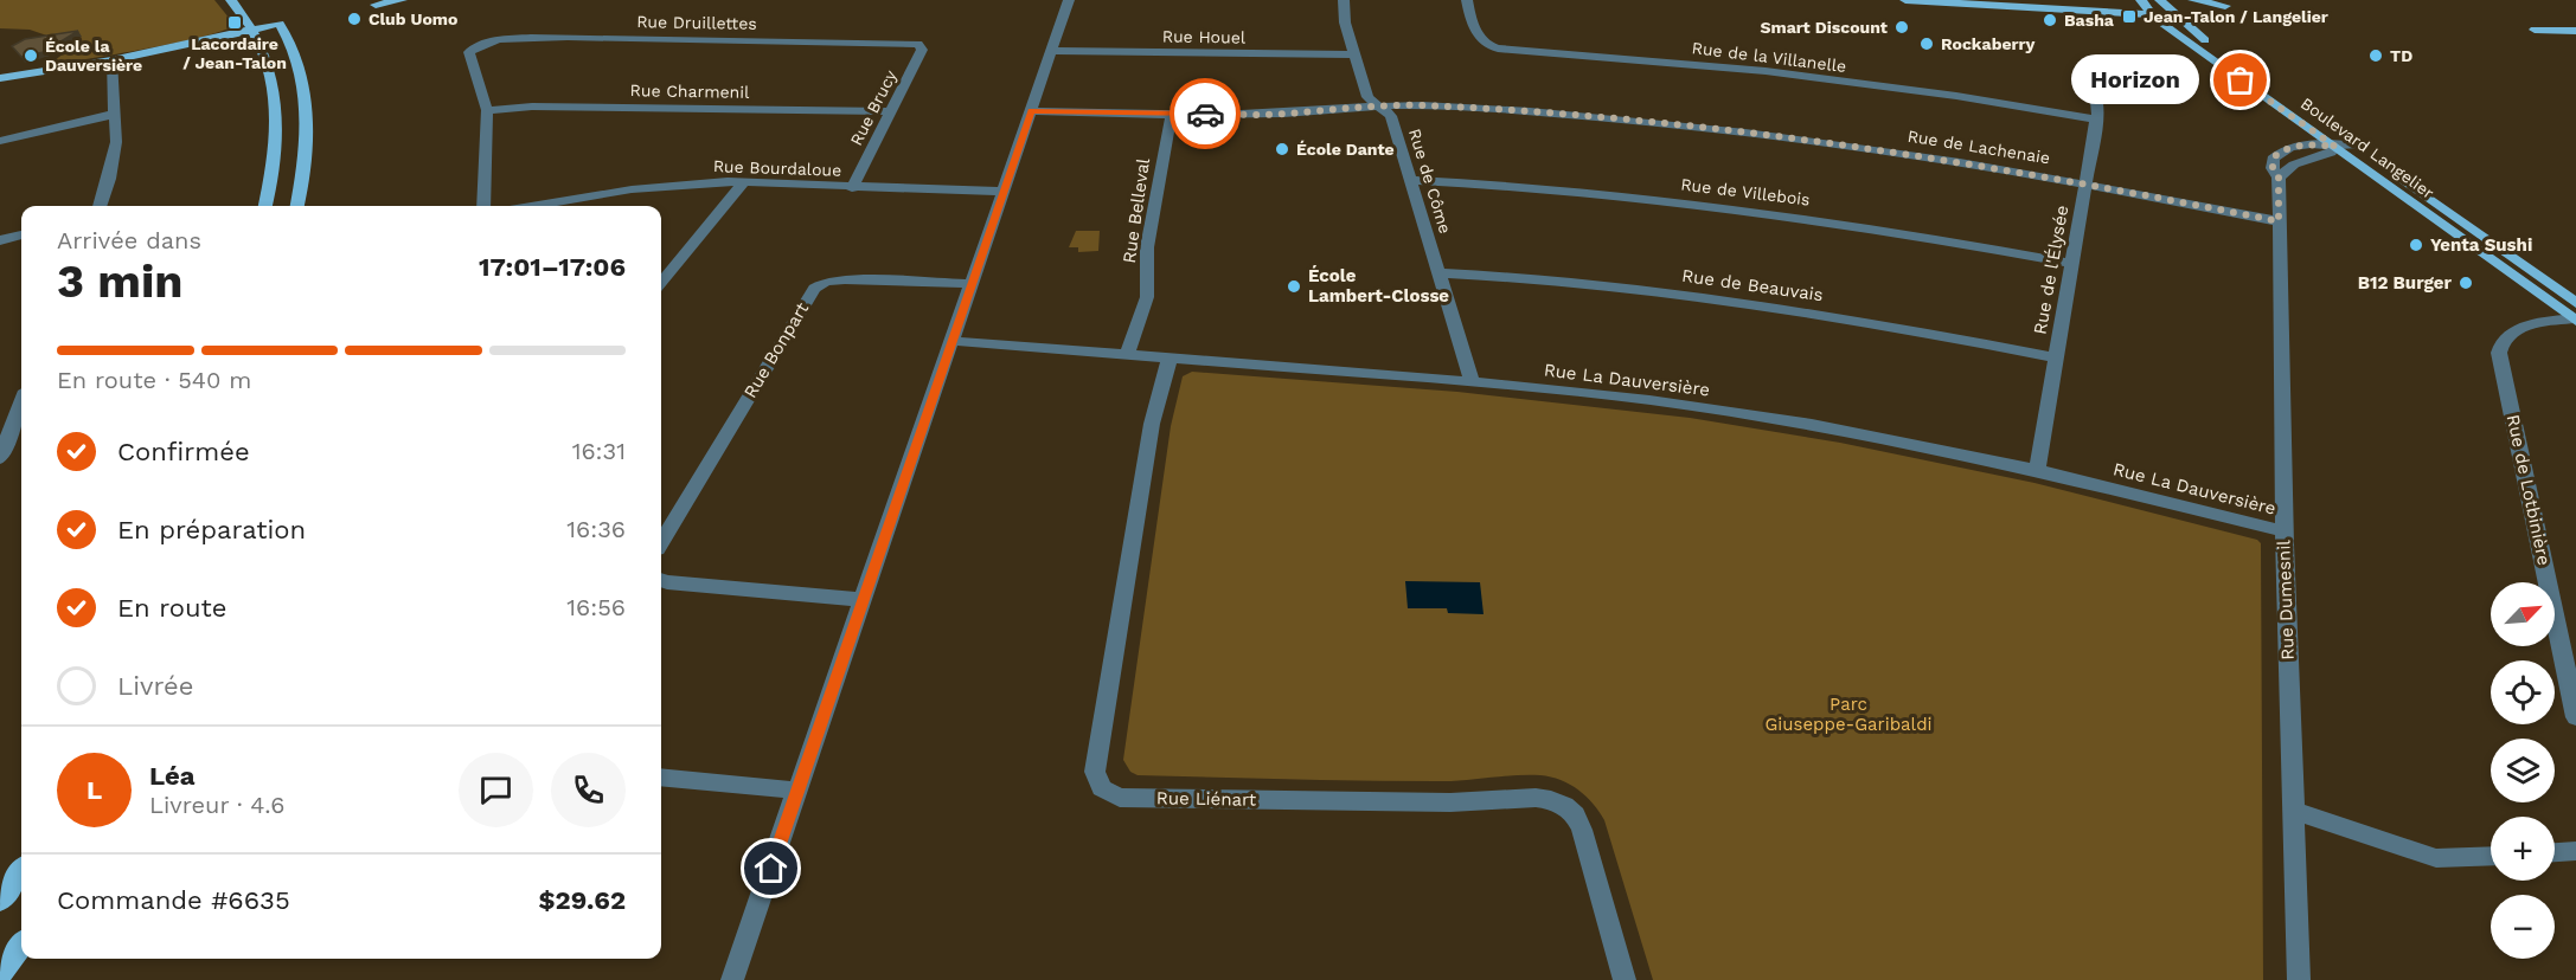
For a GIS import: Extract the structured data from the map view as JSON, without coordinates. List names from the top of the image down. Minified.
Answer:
{"streets":{"main road":["Boulevard Langelier"],"street":["Rue Druillettes","Rue Houel","Rue de la Villanelle","Rue Charmenil","Rue Brucy","Rue de Lachenaie","Rue Bourdaloue","Rue de Côme","Rue de Villebois","Rue Belleval","Rue de l'Élysée","Rue de Beauvais","Rue Bonpart","Rue La Dauversière","Rue de Lotbinière","Rue Dumesnil","Rue Liénart"]},"crossings":[["Rue Druillettes","Rue Charmenil"],["Rue Druillettes","Rue Brucy"],["Rue Houel","Rue de Côme"],["Rue de la Villanelle","Rue de l'Élysée"],["Rue Charmenil","Rue Brucy"],["Rue Brucy","Rue Bourdaloue"],["Rue de Lachenaie","Rue de Côme"],["Rue de Lachenaie","Rue Belleval"],["Rue de Lachenaie","Rue de l'Élysée"],["Rue de Lachenaie","Rue Dumesnil"],["Boulevard Langelier","Rue de Lotbinière"],["Boulevard Langelier","Rue Dumesnil"],["Rue de Côme","Rue de Villebois"],["Rue de Côme","Rue de Beauvais"],["Rue de Côme","Rue La Dauversière"],["Rue de Villebois","Rue de l'Élysée"],["Rue Belleval","Rue La Dauversière"],["Rue de l'Élysée","Rue de Beauvais"],["Rue de l'Élysée","Rue La Dauversière"],["Rue La Dauversière","Rue Dumesnil"],["Rue La Dauversière","Rue Liénart"]],"parks":["Parc Giuseppe-Garibaldi"],"places":{"transit":["Jean-Talon / Langelier","Lacordaire / Jean-Talon"],"other":["Club Uomo","Basha","Smart Discount","Rockaberry","École la Dauversière","TD","Horizon","École Dante","Yenta Sushi","B12 Burger","École Lambert-Closse"]},"north":"top right","page":{"bubble":"Horizon","heading":["3 min","Arrivée dans","17:01–17:06"],"panel":["Léa","Livreur · 4.6","Commande #6635","$29.62"],"bar":"En route · 540 m","list":[["Confirmée","16:31"],["En préparation","16:36"],["En route","16:56"],"Livrée"],"map_buttons":["+","−"],"round":"L"}}
